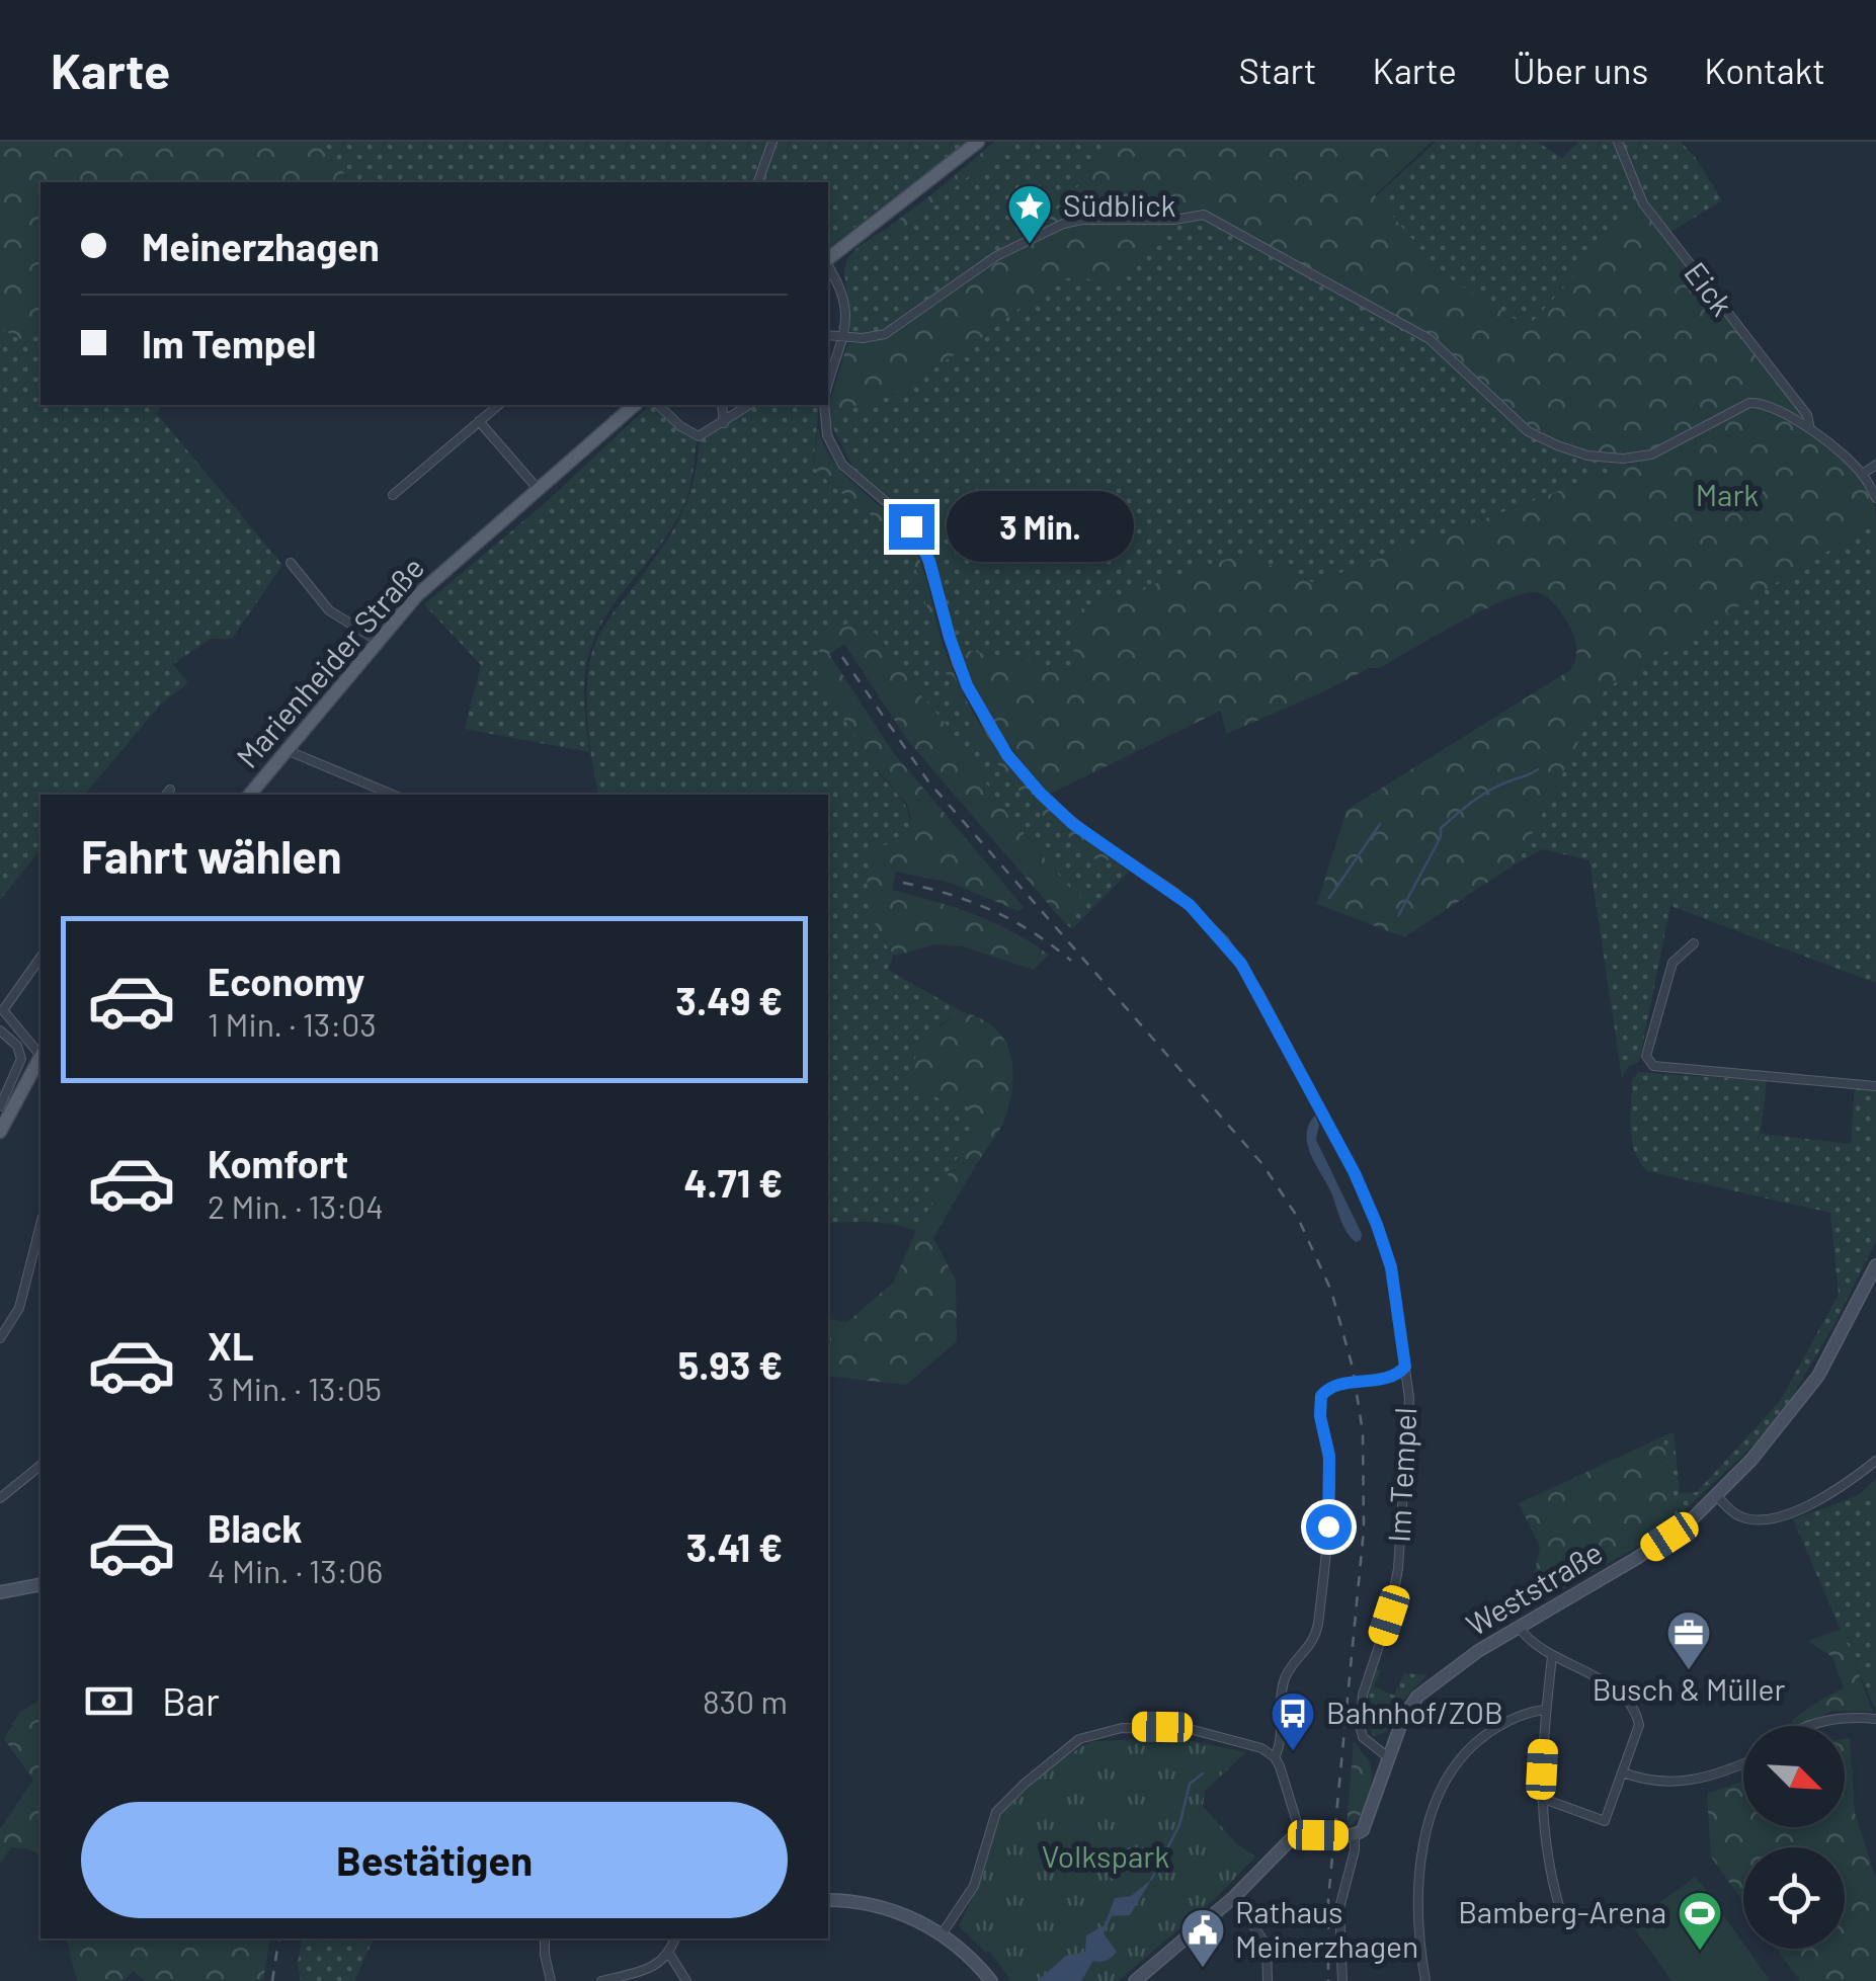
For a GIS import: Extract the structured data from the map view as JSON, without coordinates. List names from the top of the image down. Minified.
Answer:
{"streets":{"main road":["Marienheider Straße","Weststraße"],"street":["Eick","Im Tempel"]},"crossings":[["Im Tempel","Weststraße"]],"parks":["Mark","Volkspark"],"places":{"place":["Südblick"],"office":["Busch & Müller"],"bus stop":["Bahnhof/ZOB"],"sports":["Bamberg-Arena"],"public building":["Rathaus Meinerzhagen"]},"north":"bottom right","page":{"header":"Karte","nav":["Start","Karte","Über uns","Kontakt"],"banner":["Meinerzhagen","Im Tempel"],"bubble":"3 Min.","heading":"Fahrt wählen","list":[{"name":"Economy","note":"1 Min. · 13:03","value":"3.49 €"},{"name":"Komfort","note":"2 Min. · 13:04","value":"4.71 €"},{"name":"XL","note":"3 Min. · 13:05","value":"5.93 €"},{"name":"Black","note":"4 Min. · 13:06","value":"3.41 €"}],"pay":["Bar","830 m"],"buttons":"Bestätigen"}}
